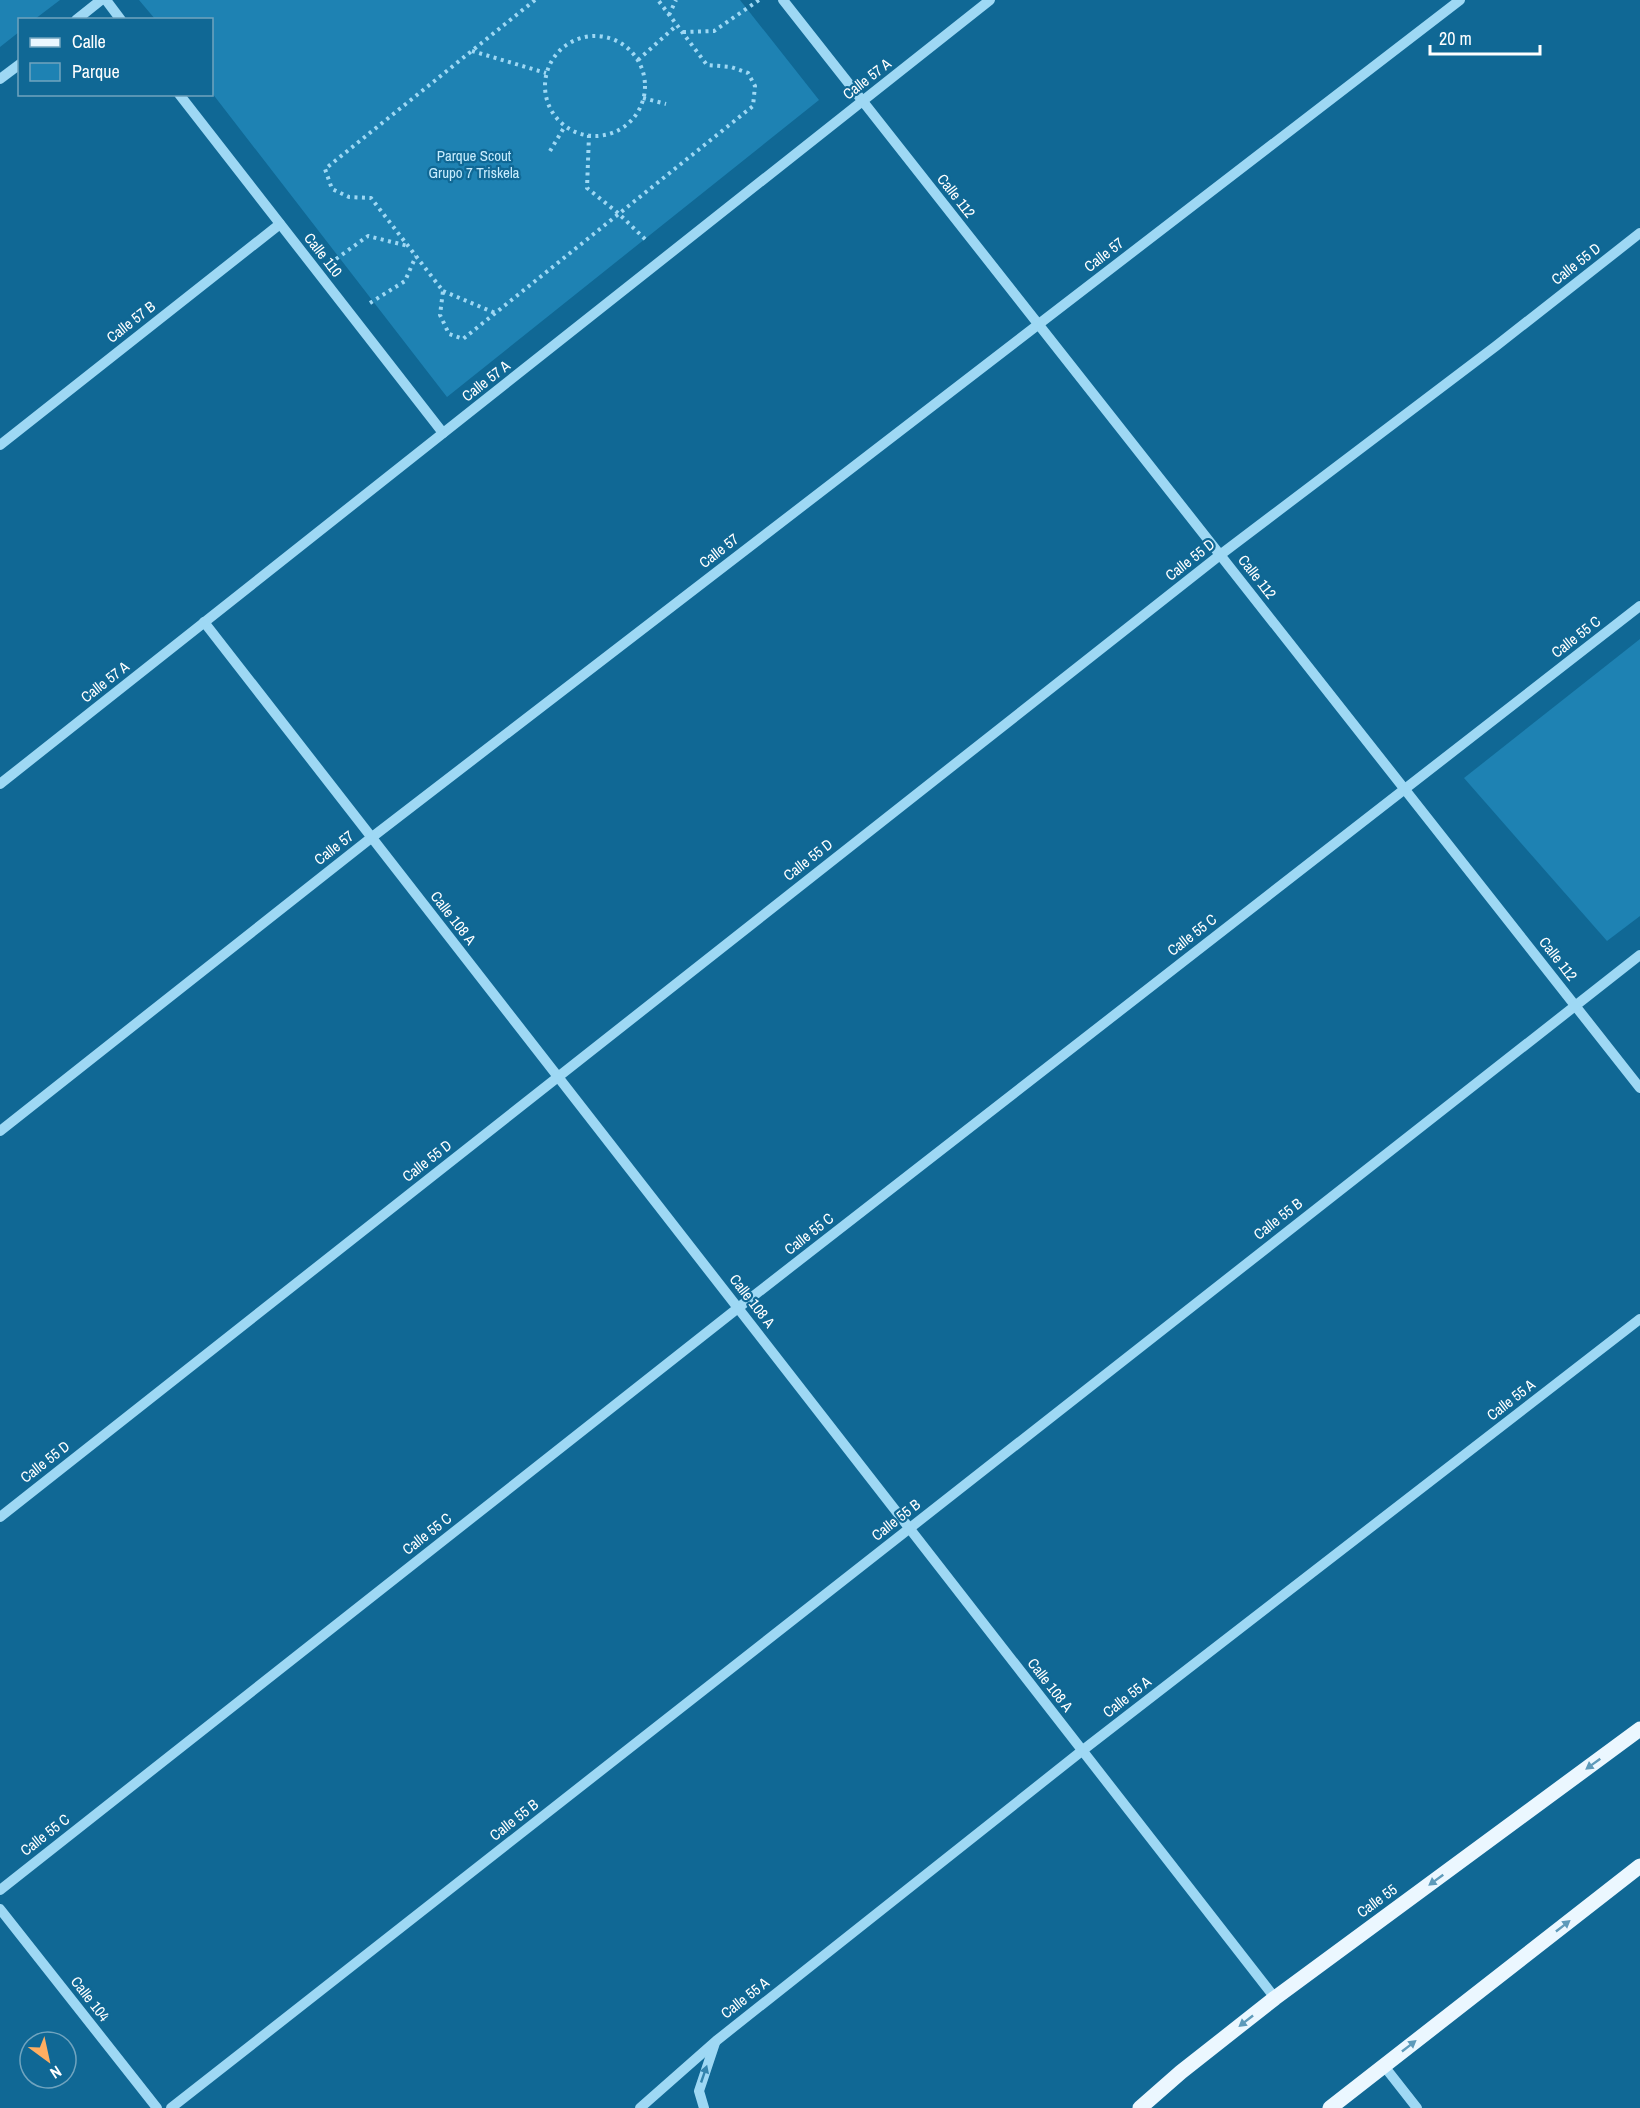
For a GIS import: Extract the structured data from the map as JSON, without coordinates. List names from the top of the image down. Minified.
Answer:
{"streets":{"main road":["Calle 55"],"street":["Calle 57 A","Calle 112","Calle 110","Calle 57","Calle 55 D","Calle 57 B","Calle 55 C","Calle 108 A","Calle 55 B","Calle 55 A","Calle 104"]},"crossings":[["Calle 57 A","Calle 112"],["Calle 57 A","Calle 110"],["Calle 57 A","Calle 108 A"],["Calle 112","Calle 57"],["Calle 112","Calle 55 D"],["Calle 112","Calle 55 C"],["Calle 112","Calle 55 B"],["Calle 110","Calle 57 B"],["Calle 57","Calle 108 A"],["Calle 55 D","Calle 108 A"],["Calle 55 C","Calle 108 A"],["Calle 108 A","Calle 55 B"],["Calle 108 A","Calle 55 A"],["Calle 108 A","Calle 55"]],"parks":["Parque Scout Grupo 7 Triskela"],"legend":["Calle","Parque"],"scale_bar":"20 m","north":"bottom right"}
